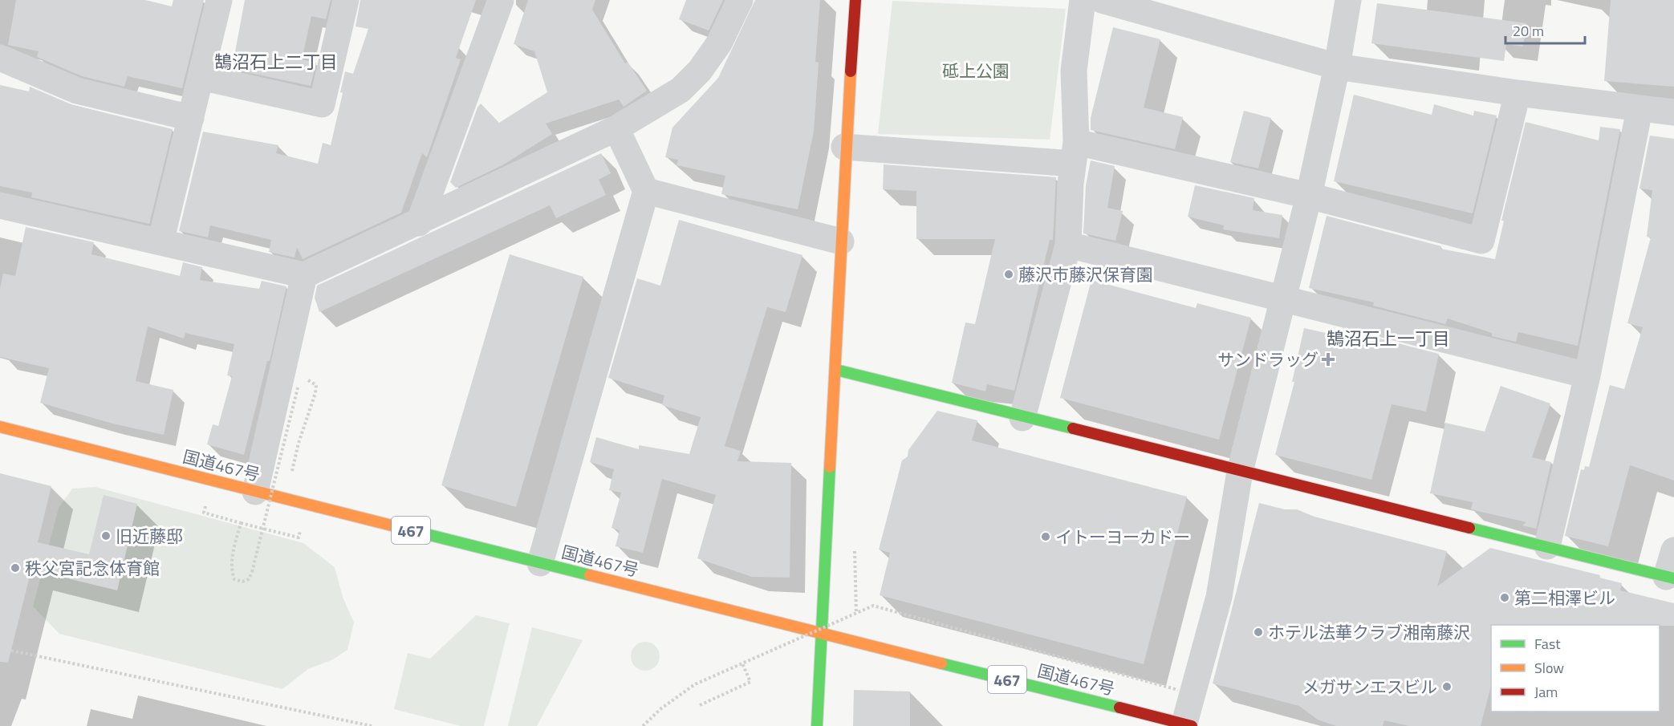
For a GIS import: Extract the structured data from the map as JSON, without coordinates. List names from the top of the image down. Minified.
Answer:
{"streets":{"main road":["国道467号","467"]},"districts":["鵠沼石上二丁目","鵠沼石上一丁目"],"parks":["砥上公園"],"places":{"other":["藤沢市藤沢保育園","旧近藤邸","イトーヨーカドー","秩父宮記念体育館","第二相澤ビル","ホテル法華クラブ湘南藤沢","メガサンエスビル"],"health":["サンドラッグ"]},"legend":["Fast","Slow","Jam"],"scale_bar":"20 m"}
